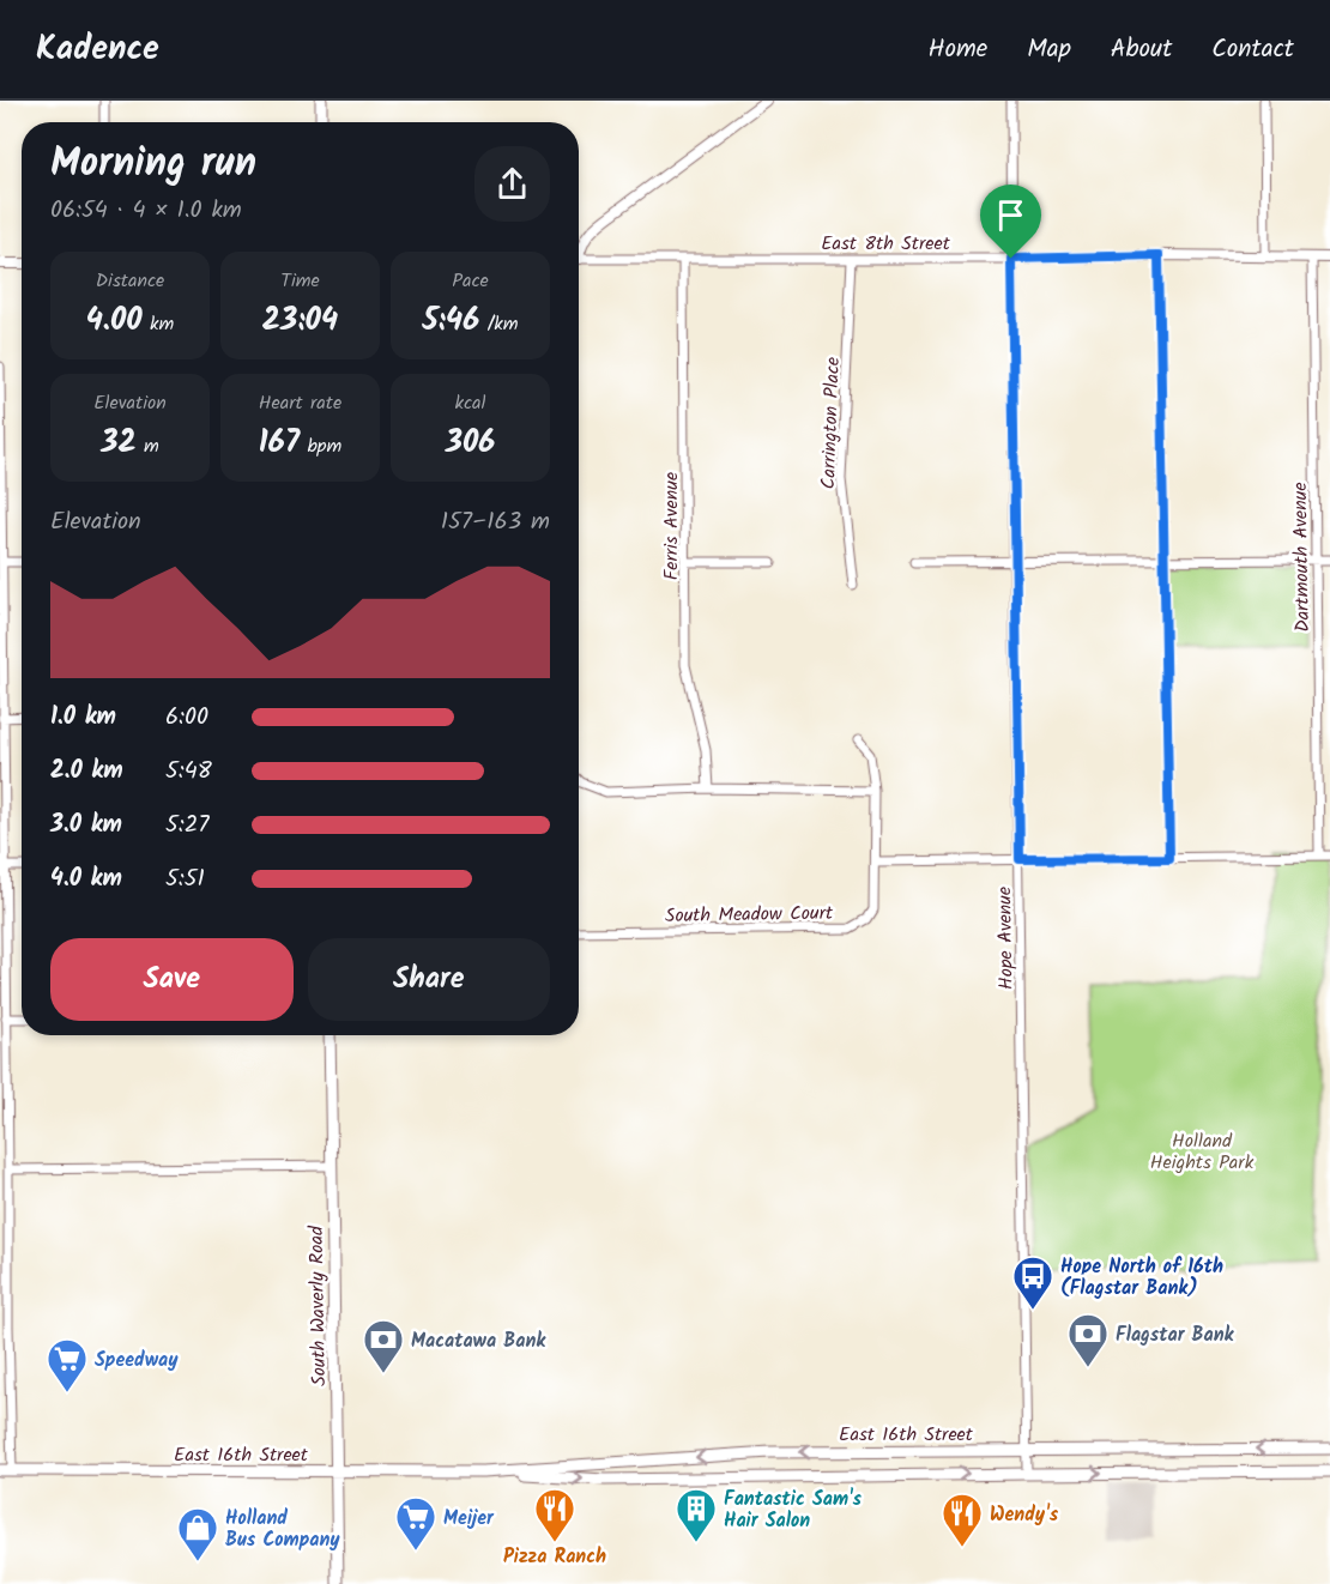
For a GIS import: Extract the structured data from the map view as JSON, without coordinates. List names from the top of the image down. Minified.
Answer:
{"streets":{"main road":["South Waverly Road","East 16th Street"],"street":["East 8th Street","Carrington Place","Ferris Avenue","Dartmouth Avenue","South Meadow Court","Hope Avenue"]},"crossings":[["East 8th Street","Carrington Place"],["East 8th Street","Ferris Avenue"],["East 8th Street","Dartmouth Avenue"],["East 8th Street","Hope Avenue"],["Hope Avenue","East 16th Street"],["South Waverly Road","East 16th Street"]],"parks":["Holland Heights Park"],"places":{"bus stop":["Hope North of 16th (Flagstar Bank)"],"bank":["Flagstar Bank","Macatawa Bank"],"supermarket":["Speedway","Meijer"],"restaurant":["Pizza Ranch","Wendy's"],"building":["Fantastic Sam's Hair Salon"],"shop":["Holland Bus Company"]},"page":{"header":"Kadence","nav":["Home","Map","About","Contact"],"heading":["Morning run","06:54 · 4 × 1.0 km"],"stats":[["Distance","4.00 km"],["Time","23:04"],["Pace","5:46 /km"],["Elevation","32 m"],["Heart rate","167 bpm"],["kcal","306"]],"chart":["Elevation","157–163 m"],"list":[{"name":"1.0 km","note":"6:00"},{"name":"2.0 km","note":"5:48"},{"name":"3.0 km","note":"5:27"},{"name":"4.0 km","note":"5:51"}],"buttons":["Save","Share"]}}
